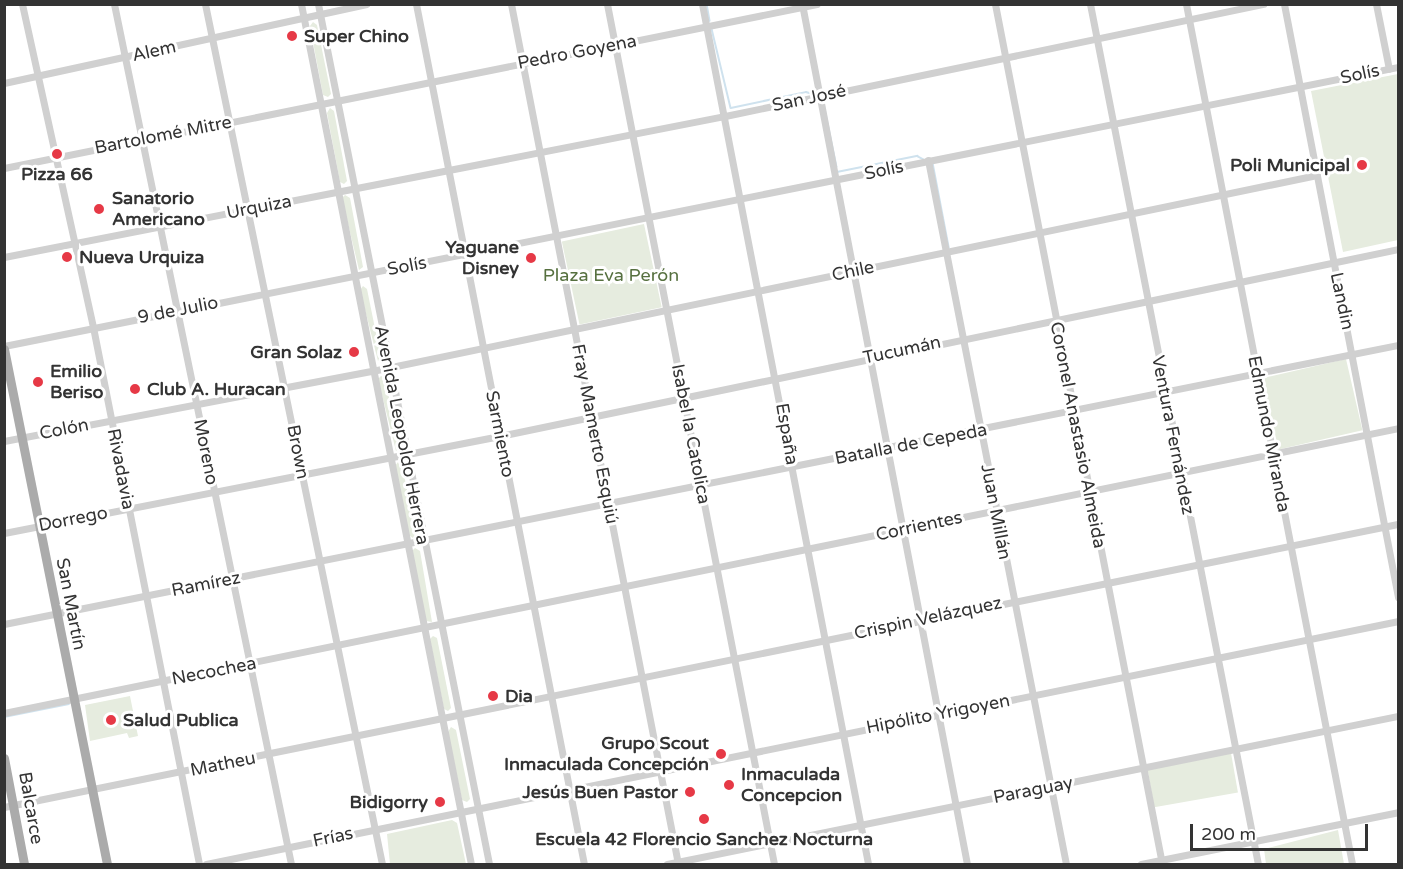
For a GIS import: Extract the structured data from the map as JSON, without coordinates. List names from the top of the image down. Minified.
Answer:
{"streets":{"main road":["San Martín","Balcarce"],"street":["Alem","Pedro Goyena","Solís","San José","Bartolomé Mitre","Urquiza","Chile","Landin","9 de Julio","Tucumán","Colón","Sarmiento","Fray Mamerto Esquiú","Isabel la Catolica","España","Edmundo Miranda","Avenida Leopoldo Herrera","Coronel Anastasio Almeida","Ventura Fernández","Batalla de Cepeda","Moreno","Brown","Rivadavia","Juan Millán","Dorrego","Corrientes","Ramírez","Crispin Velázquez","Necochea","Hipólito Yrigoyen","Matheu","Paraguay","Frías"]},"crossings":[["Alem","Avenida Leopoldo Herrera"],["Alem","Moreno"],["Alem","Brown"],["Alem","Rivadavia"],["Pedro Goyena","Bartolomé Mitre"],["Pedro Goyena","Sarmiento"],["Pedro Goyena","Fray Mamerto Esquiú"],["Pedro Goyena","Isabel la Catolica"],["Pedro Goyena","España"],["Pedro Goyena","Avenida Leopoldo Herrera"],["Solís","Landin"],["Solís","9 de Julio"],["Solís","Sarmiento"],["Solís","Fray Mamerto Esquiú"],["Solís","Isabel la Catolica"],["Solís","España"],["Solís","Edmundo Miranda"],["Solís","Avenida Leopoldo Herrera"],["Solís","Coronel Anastasio Almeida"],["Solís","Ventura Fernández"],["Solís","Juan Millán"],["San José","Urquiza"],["San José","Sarmiento"],["San José","Fray Mamerto Esquiú"],["San José","Isabel la Catolica"],["San José","España"],["San José","Edmundo Miranda"],["San José","Avenida Leopoldo Herrera"],["San José","Coronel Anastasio Almeida"],["San José","Ventura Fernández"],["Bartolomé Mitre","Avenida Leopoldo Herrera"],["Bartolomé Mitre","Moreno"],["Bartolomé Mitre","Brown"],["Bartolomé Mitre","Rivadavia"],["Urquiza","Avenida Leopoldo Herrera"],["Urquiza","Moreno"],["Urquiza","Brown"],["Urquiza","Rivadavia"],["Chile","Landin"],["Chile","Colón"],["Chile","Sarmiento"],["Chile","Fray Mamerto Esquiú"],["Chile","Isabel la Catolica"],["Chile","España"],["Chile","Edmundo Miranda"],["Chile","Avenida Leopoldo Herrera"],["Chile","Coronel Anastasio Almeida"],["Chile","Ventura Fernández"],["Chile","Juan Millán"],["Landin","Tucumán"],["Landin","Batalla de Cepeda"],["Landin","Corrientes"],["Landin","Crispin Velázquez"],["9 de Julio","Avenida Leopoldo Herrera"],["9 de Julio","Moreno"],["9 de Julio","Brown"],["9 de Julio","Rivadavia"],["9 de Julio","San Martín"],["Tucumán","Sarmiento"],["Tucumán","Fray Mamerto Esquiú"],["Tucumán","Isabel la Catolica"],["Tucumán","España"],["Tucumán","Edmundo Miranda"],["Tucumán","Avenida Leopoldo Herrera"],["Tucumán","Coronel Anastasio Almeida"],["Tucumán","Ventura Fernández"],["Tucumán","Juan Millán"],["Tucumán","Dorrego"],["Colón","Avenida Leopoldo Herrera"],["Colón","Moreno"],["Colón","Brown"],["Colón","Rivadavia"],["Colón","San Martín"],["Sarmiento","Batalla de Cepeda"],["Sarmiento","Corrientes"],["Sarmiento","Crispin Velázquez"],["Sarmiento","Hipólito Yrigoyen"],["Fray Mamerto Esquiú","Batalla de Cepeda"],["Fray Mamerto Esquiú","Corrientes"],["Fray Mamerto Esquiú","Crispin Velázquez"],["Fray Mamerto Esquiú","Hipólito Yrigoyen"],["Fray Mamerto Esquiú","Paraguay"],["Isabel la Catolica","Batalla de Cepeda"],["Isabel la Catolica","Corrientes"],["Isabel la Catolica","Crispin Velázquez"],["Isabel la Catolica","Hipólito Yrigoyen"],["Isabel la Catolica","Paraguay"],["España","Batalla de Cepeda"],["España","Corrientes"],["España","Crispin Velázquez"],["España","Hipólito Yrigoyen"],["España","Paraguay"],["Edmundo Miranda","Batalla de Cepeda"],["Edmundo Miranda","Corrientes"],["Edmundo Miranda","Crispin Velázquez"],["Edmundo Miranda","Hipólito Yrigoyen"],["Edmundo Miranda","Paraguay"],["Avenida Leopoldo Herrera","Batalla de Cepeda"],["Avenida Leopoldo Herrera","Dorrego"],["Avenida Leopoldo Herrera","Corrientes"],["Avenida Leopoldo Herrera","Ramírez"],["Avenida Leopoldo Herrera","Crispin Velázquez"],["Avenida Leopoldo Herrera","Necochea"],["Avenida Leopoldo Herrera","Hipólito Yrigoyen"],["Avenida Leopoldo Herrera","Matheu"],["Avenida Leopoldo Herrera","Frías"],["Coronel Anastasio Almeida","Batalla de Cepeda"],["Coronel Anastasio Almeida","Corrientes"],["Coronel Anastasio Almeida","Crispin Velázquez"],["Coronel Anastasio Almeida","Hipólito Yrigoyen"],["Coronel Anastasio Almeida","Paraguay"],["Ventura Fernández","Batalla de Cepeda"],["Ventura Fernández","Corrientes"],["Ventura Fernández","Crispin Velázquez"],["Ventura Fernández","Hipólito Yrigoyen"],["Ventura Fernández","Paraguay"],["Batalla de Cepeda","Juan Millán"],["Batalla de Cepeda","Ramírez"],["Moreno","Dorrego"],["Moreno","Ramírez"],["Moreno","Necochea"],["Moreno","Matheu"],["Moreno","Frías"],["Brown","Dorrego"],["Brown","Ramírez"],["Brown","Necochea"],["Brown","Matheu"],["Brown","Frías"],["Rivadavia","Dorrego"],["Rivadavia","Ramírez"],["Rivadavia","Necochea"],["Rivadavia","Matheu"],["Juan Millán","Corrientes"],["Juan Millán","Crispin Velázquez"],["Juan Millán","Hipólito Yrigoyen"],["Juan Millán","Paraguay"],["Dorrego","San Martín"],["Corrientes","Necochea"],["Ramírez","San Martín"],["San Martín","Necochea"],["San Martín","Matheu"],["Crispin Velázquez","Matheu"],["Hipólito Yrigoyen","Frías"],["Matheu","Balcarce"]],"parks":["Plaza Eva Perón"],"places":["Super Chino","Pizza 66","Poli Municipal","Sanatorio Americano","Nueva Urquiza","Yaguane Disney","Gran Solaz","Emilio Beriso","Club A. Huracan","Dia","Salud Publica","Grupo Scout Inmaculada Concepción","Inmaculada Concepcion","Jesús Buen Pastor","Bidigorry","Escuela 42 Florencio Sanchez Nocturna"],"scale_bar":"200 m"}
